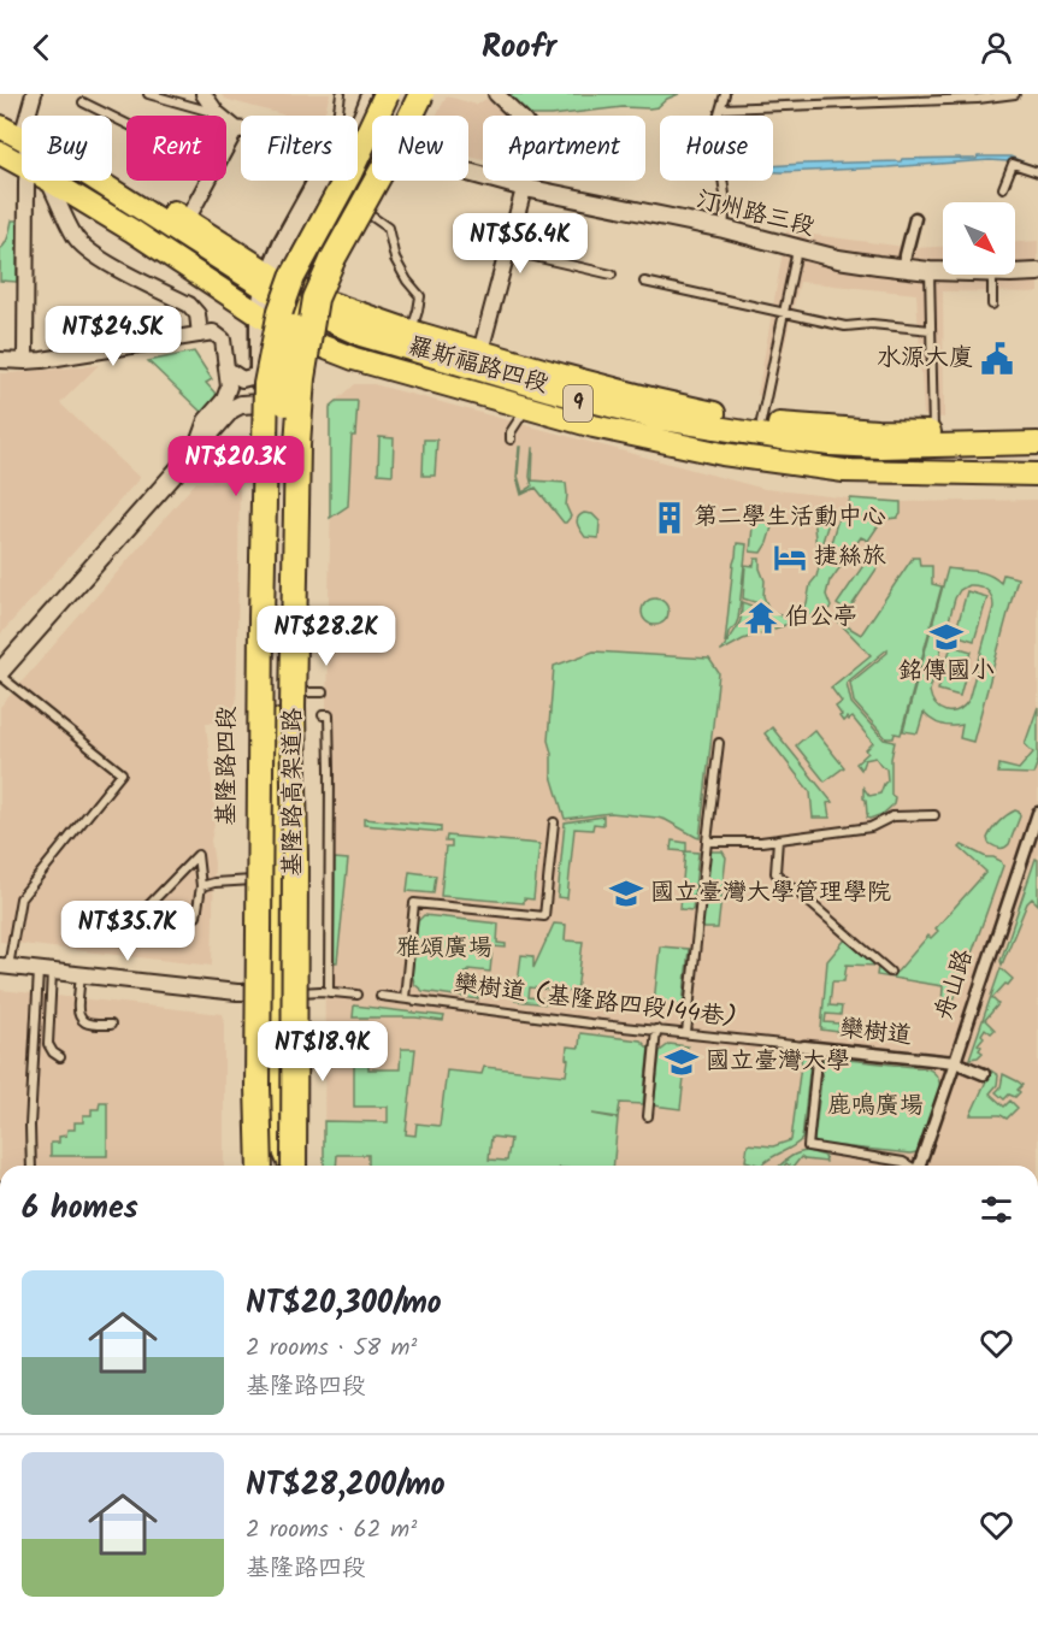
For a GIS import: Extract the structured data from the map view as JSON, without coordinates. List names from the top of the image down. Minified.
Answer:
{"streets":{"highway":["基隆路高架道路"],"main road":["羅斯福路四段","9","基隆路四段"],"street":["汀州路三段","舟山路","欒樹道"],"lane":["欒樹道 (基隆路四段144巷)"]},"crossings":[["汀州路三段","基隆路四段"],["羅斯福路四段","9"],["羅斯福路四段","基隆路四段"],["9","基隆路四段"],["基隆路四段","基隆路高架道路"],["舟山路","欒樹道"],["欒樹道 (基隆路四段144巷)","欒樹道"]],"parks":["雅頌廣場","鹿鳴廣場"],"places":{"public building":["水源大廈"],"building":["第二學生活動中心"],"hotel":["捷絲旅"],"temple":["伯公亭"],"school or university":["銘傳國小","國立臺灣大學管理學院","國立臺灣大學"]},"north":"bottom right","page":{"header":"Roofr","chip":["Buy","Rent","Filters","New","Apartment","House"],"price":["NT$56.4K","NT$24.5K","NT$20.3K","NT$28.2K","NT$35.7K","NT$18.9K"],"heading":"6 homes","list":[{"name":"NT$20,300/mo","note":"2 rooms · 58 m² · 基隆路四段"},{"name":"NT$28,200/mo","note":"2 rooms · 62 m² · 基隆路四段"}]}}
